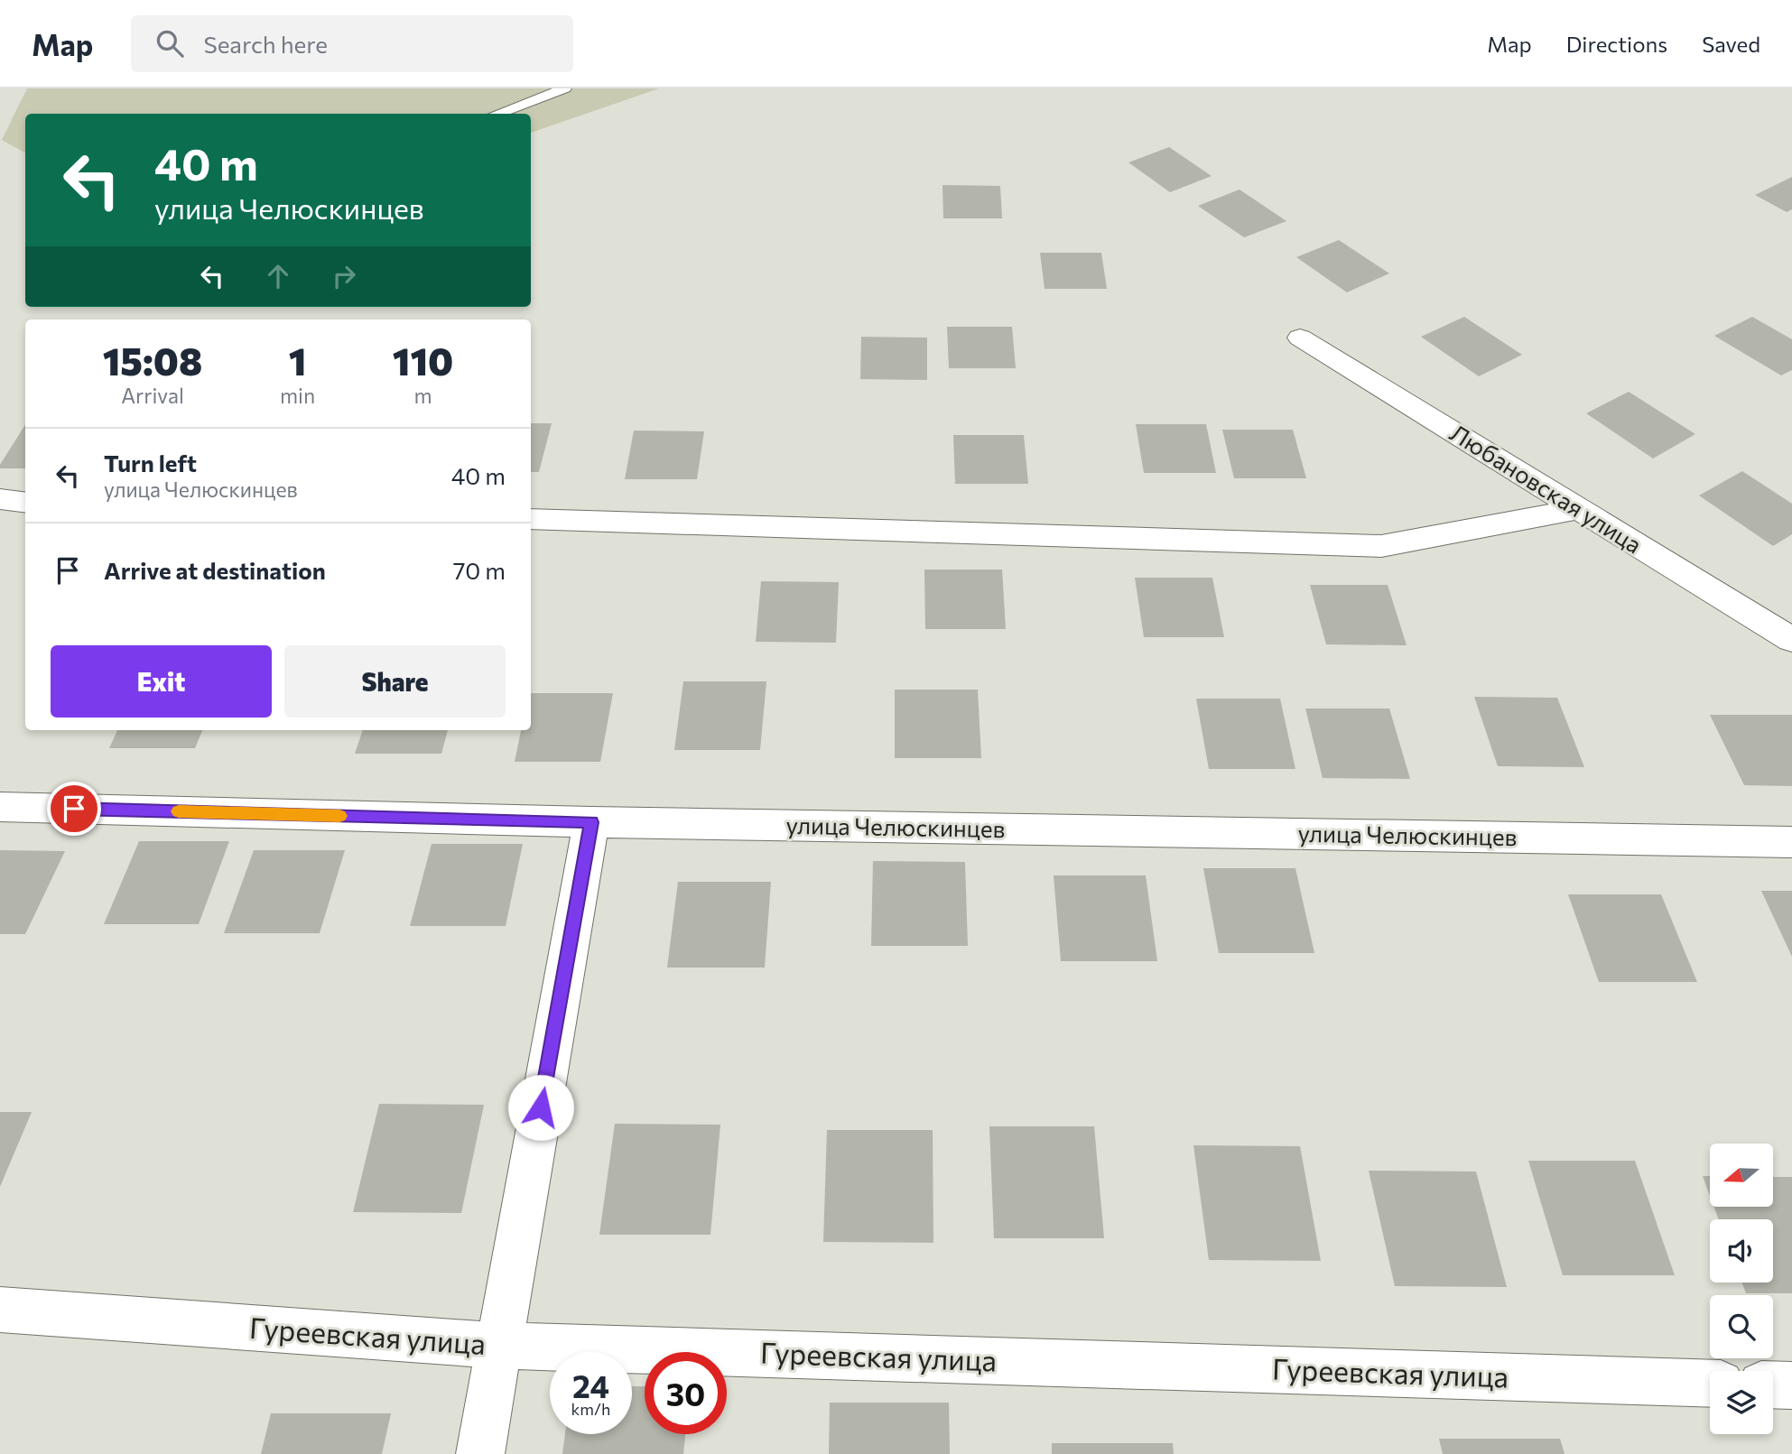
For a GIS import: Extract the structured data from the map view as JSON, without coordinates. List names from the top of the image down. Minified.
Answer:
{"streets":{"street":["Любановская улица","улица Челюскинцев","Гуреевская улица"]},"north":"left","page":{"header":"Map","search":"Search here","nav":["Map","Directions","Saved"],"turn":["40 m","улица Челюскинцев"],"eta":["15:08","Arrival","1","min","110","m"],"list":[{"name":"Turn left","note":"улица Челюскинцев","value":"40 m"},{"name":"Arrive at destination","value":"70 m"}],"buttons":["Exit","Share"],"speed":"24 km/h","limit":"30"}}
